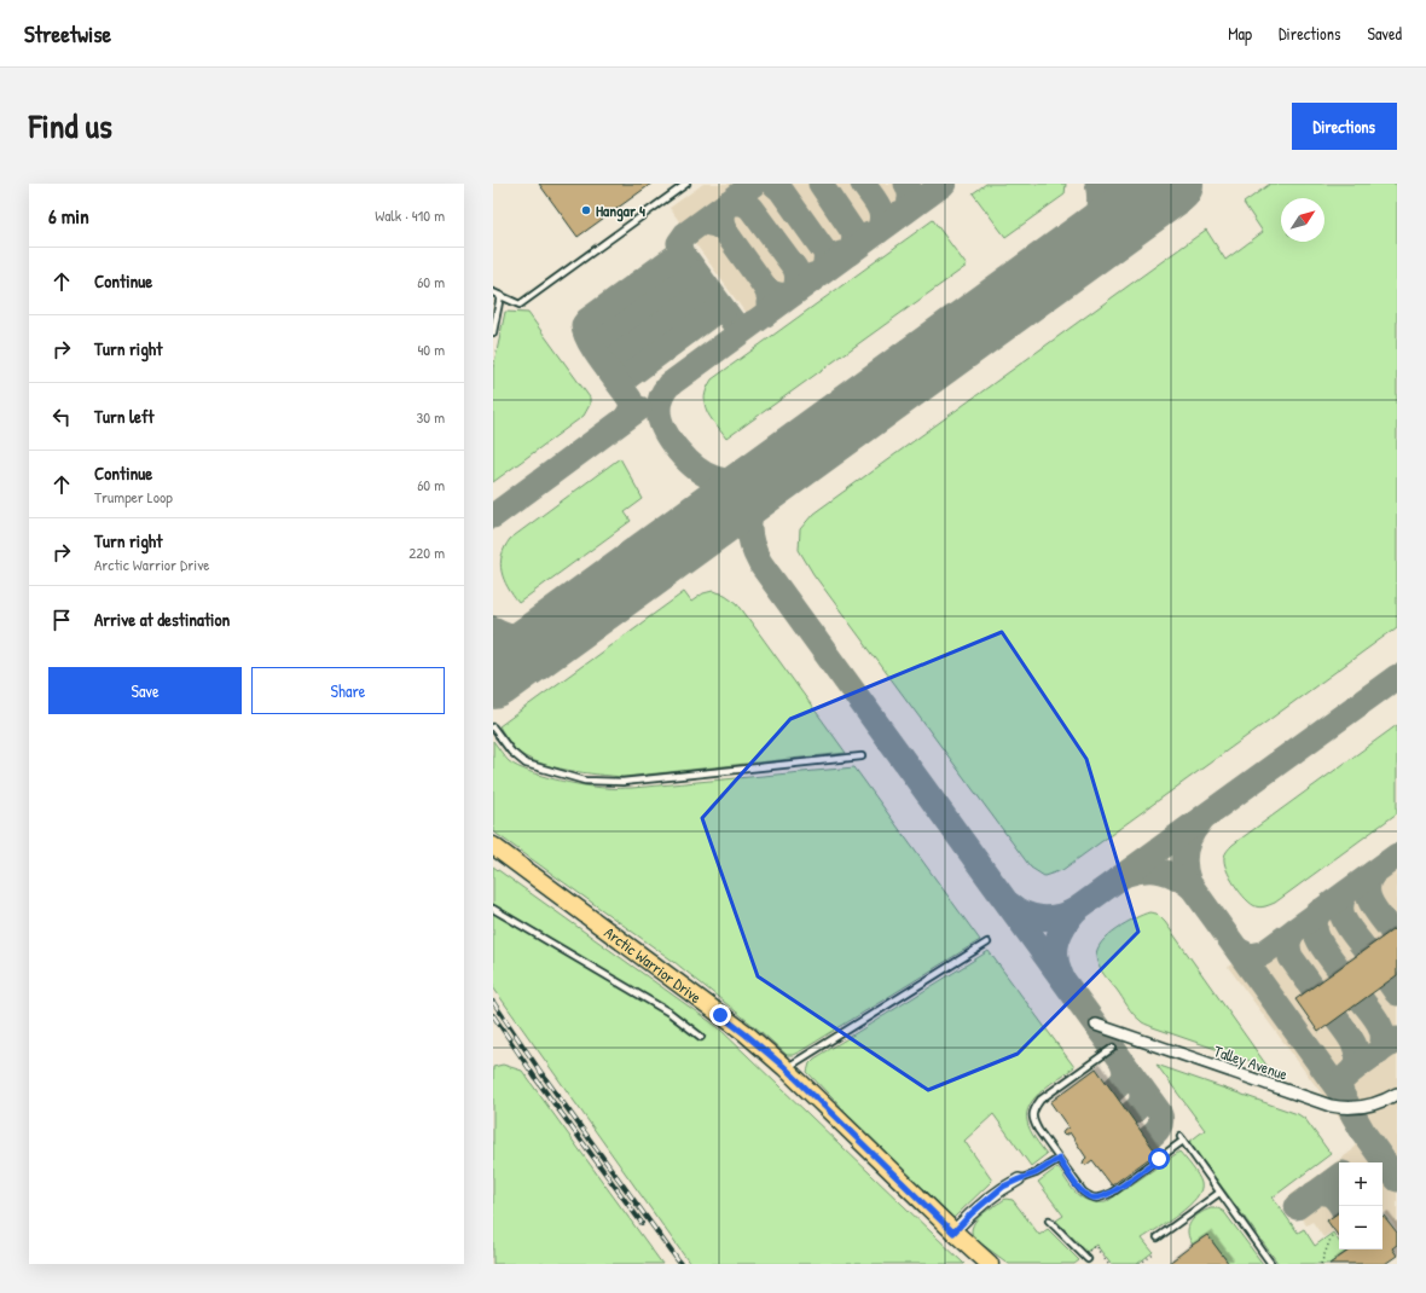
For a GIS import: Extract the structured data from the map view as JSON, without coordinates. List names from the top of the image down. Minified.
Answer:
{"streets":{"main road":["Arctic Warrior Drive"],"street":["Talley Avenue"]},"places":["Hangar 4"],"north":"top right","page":{"header":"Streetwise","nav":["Map","Directions","Saved"],"title":"Find us","buttons":["Directions",["Save","Share"]],"heading":["6 min","Walk · 410 m"],"list":[["Continue","60 m"],["Turn right","40 m"],["Turn left","30 m"],["Continue","Trumper Loop","60 m"],["Turn right","Arctic Warrior Drive","220 m"],"Arrive at destination"],"map_buttons":["+","−"]}}
